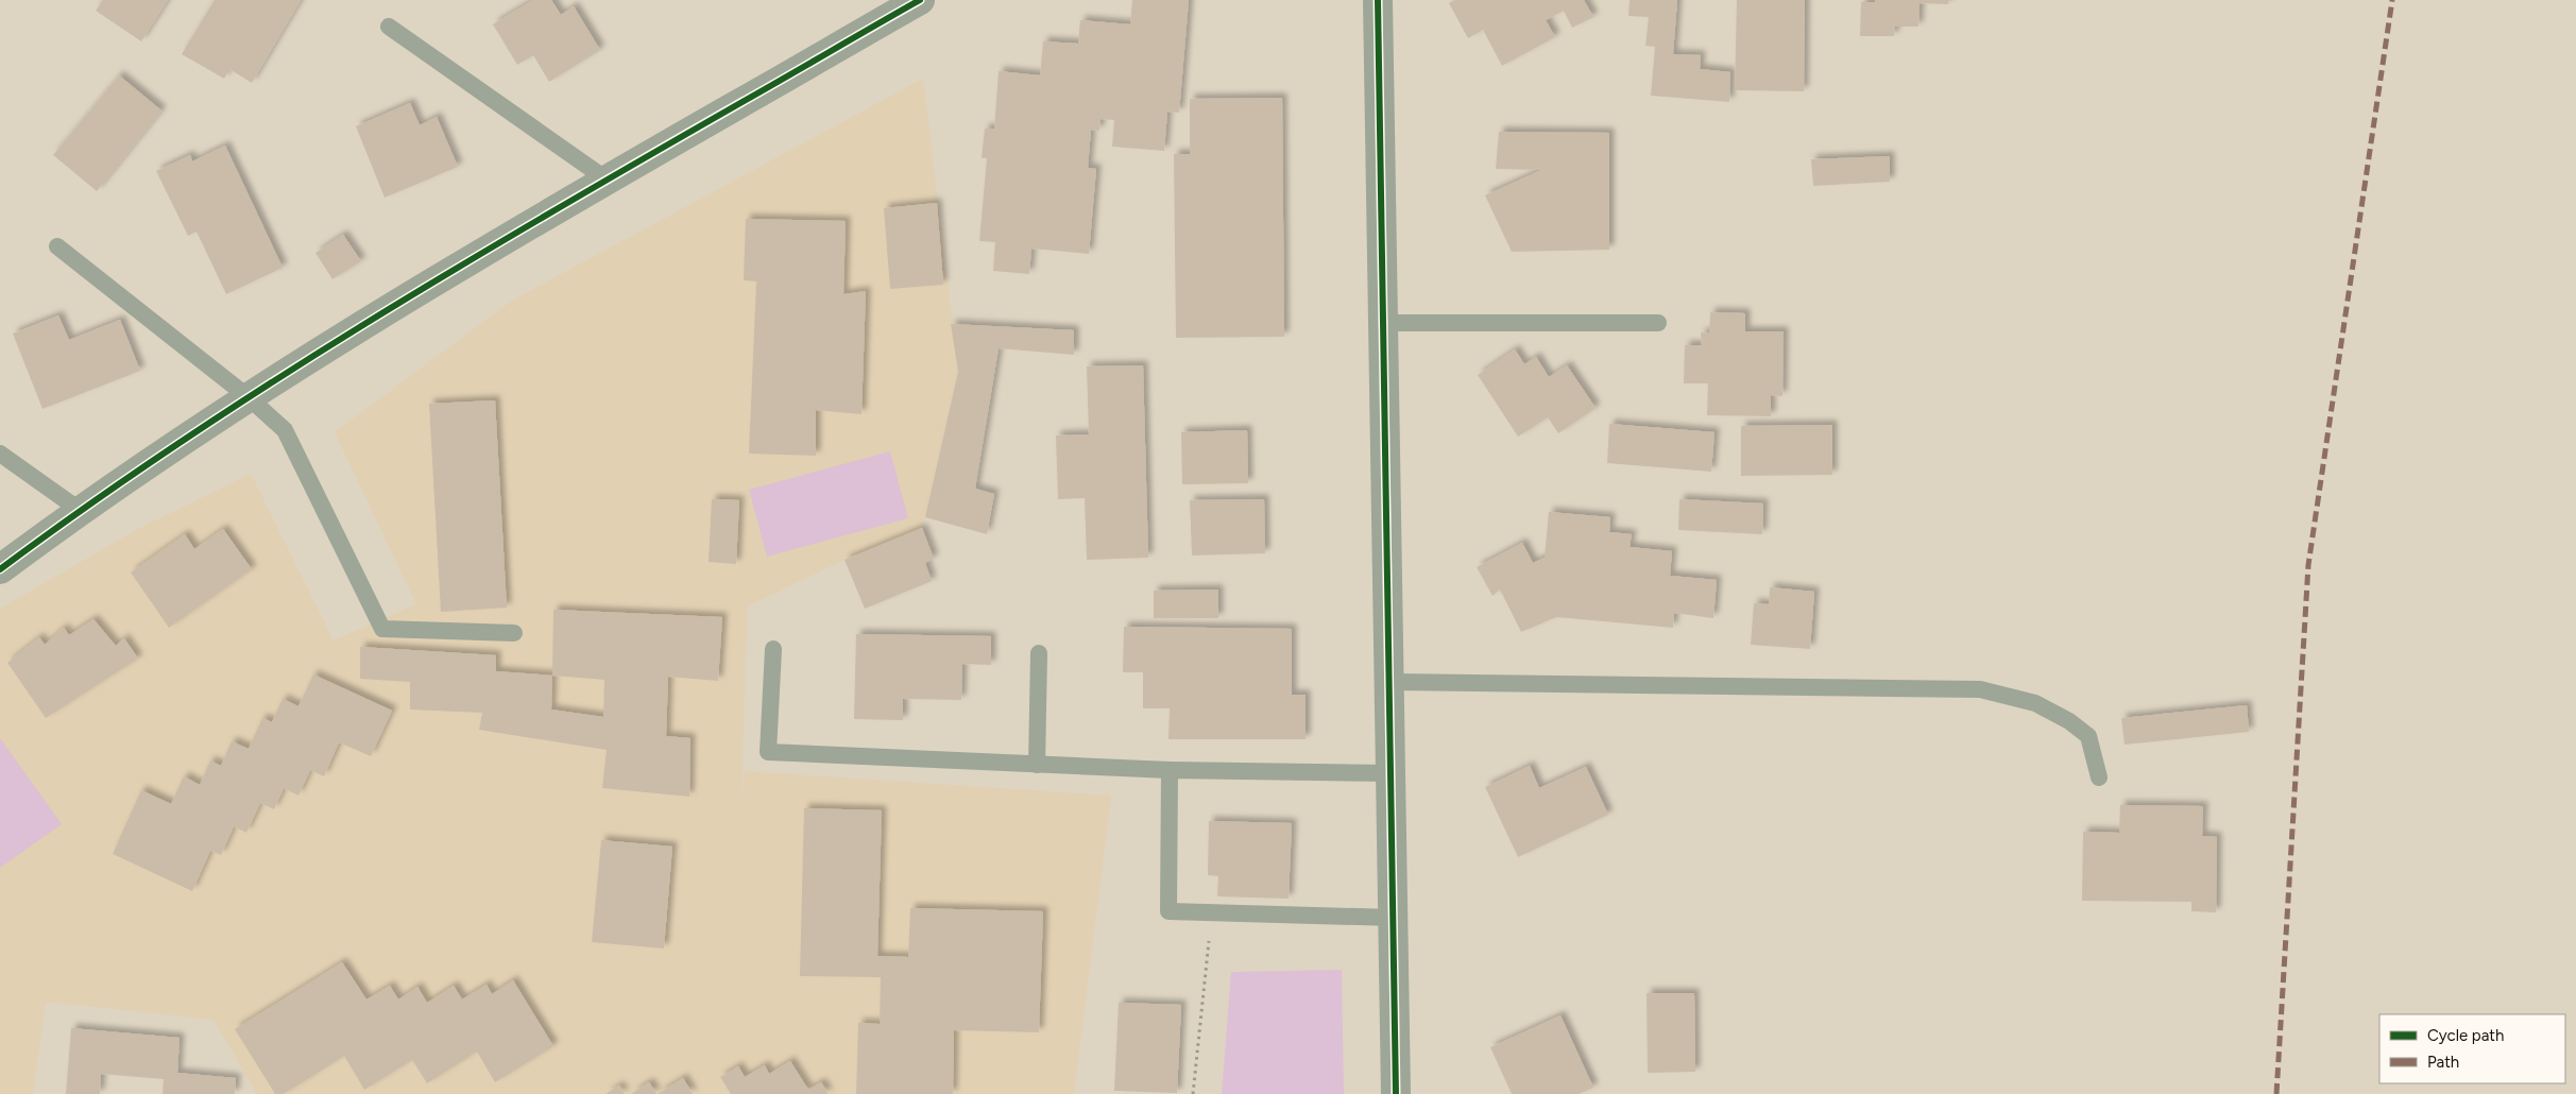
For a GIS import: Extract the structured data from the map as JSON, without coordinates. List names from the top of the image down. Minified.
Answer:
{"legend":["Cycle path","Path"]}
